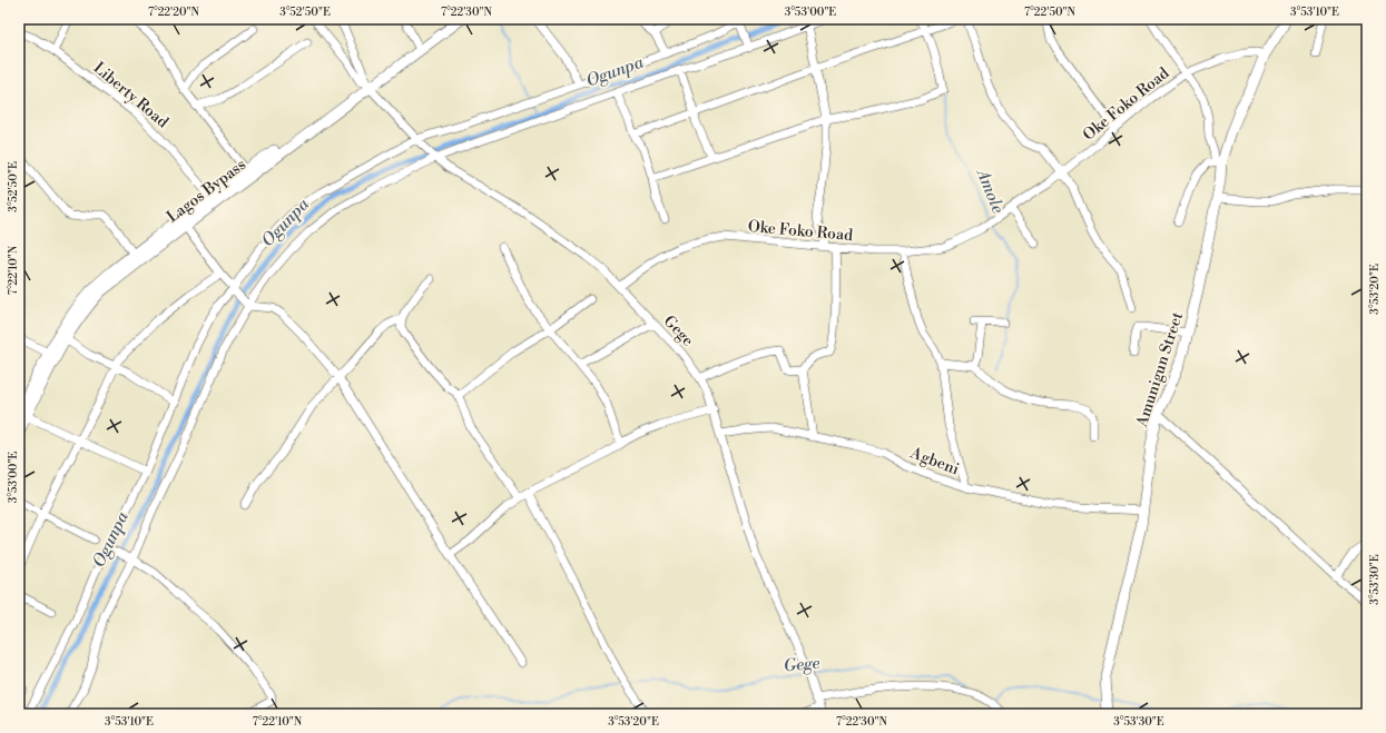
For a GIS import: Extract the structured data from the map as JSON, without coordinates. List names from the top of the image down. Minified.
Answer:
{"streets":{"main road":["Lagos Bypass","Amunigun Street"],"street":["Liberty Road","Oke Foko Road","Gege","Agbeni"]},"crossings":[["Liberty Road","Lagos Bypass"],["Oke Foko Road","Gege"],["Oke Foko Road","Amunigun Street"],["Lagos Bypass","Gege"],["Gege","Agbeni"],["Amunigun Street","Agbeni"]],"water":["Ogunpa","Amole","Gege"],"coordinates":["7°22'20\"N","3°52'50\"E","7°22'30\"N","3°53'00\"E","7°22'50\"N","3°53'10\"E","7°22'10\"N","3°53'20\"E","3°53'30\"E"]}
